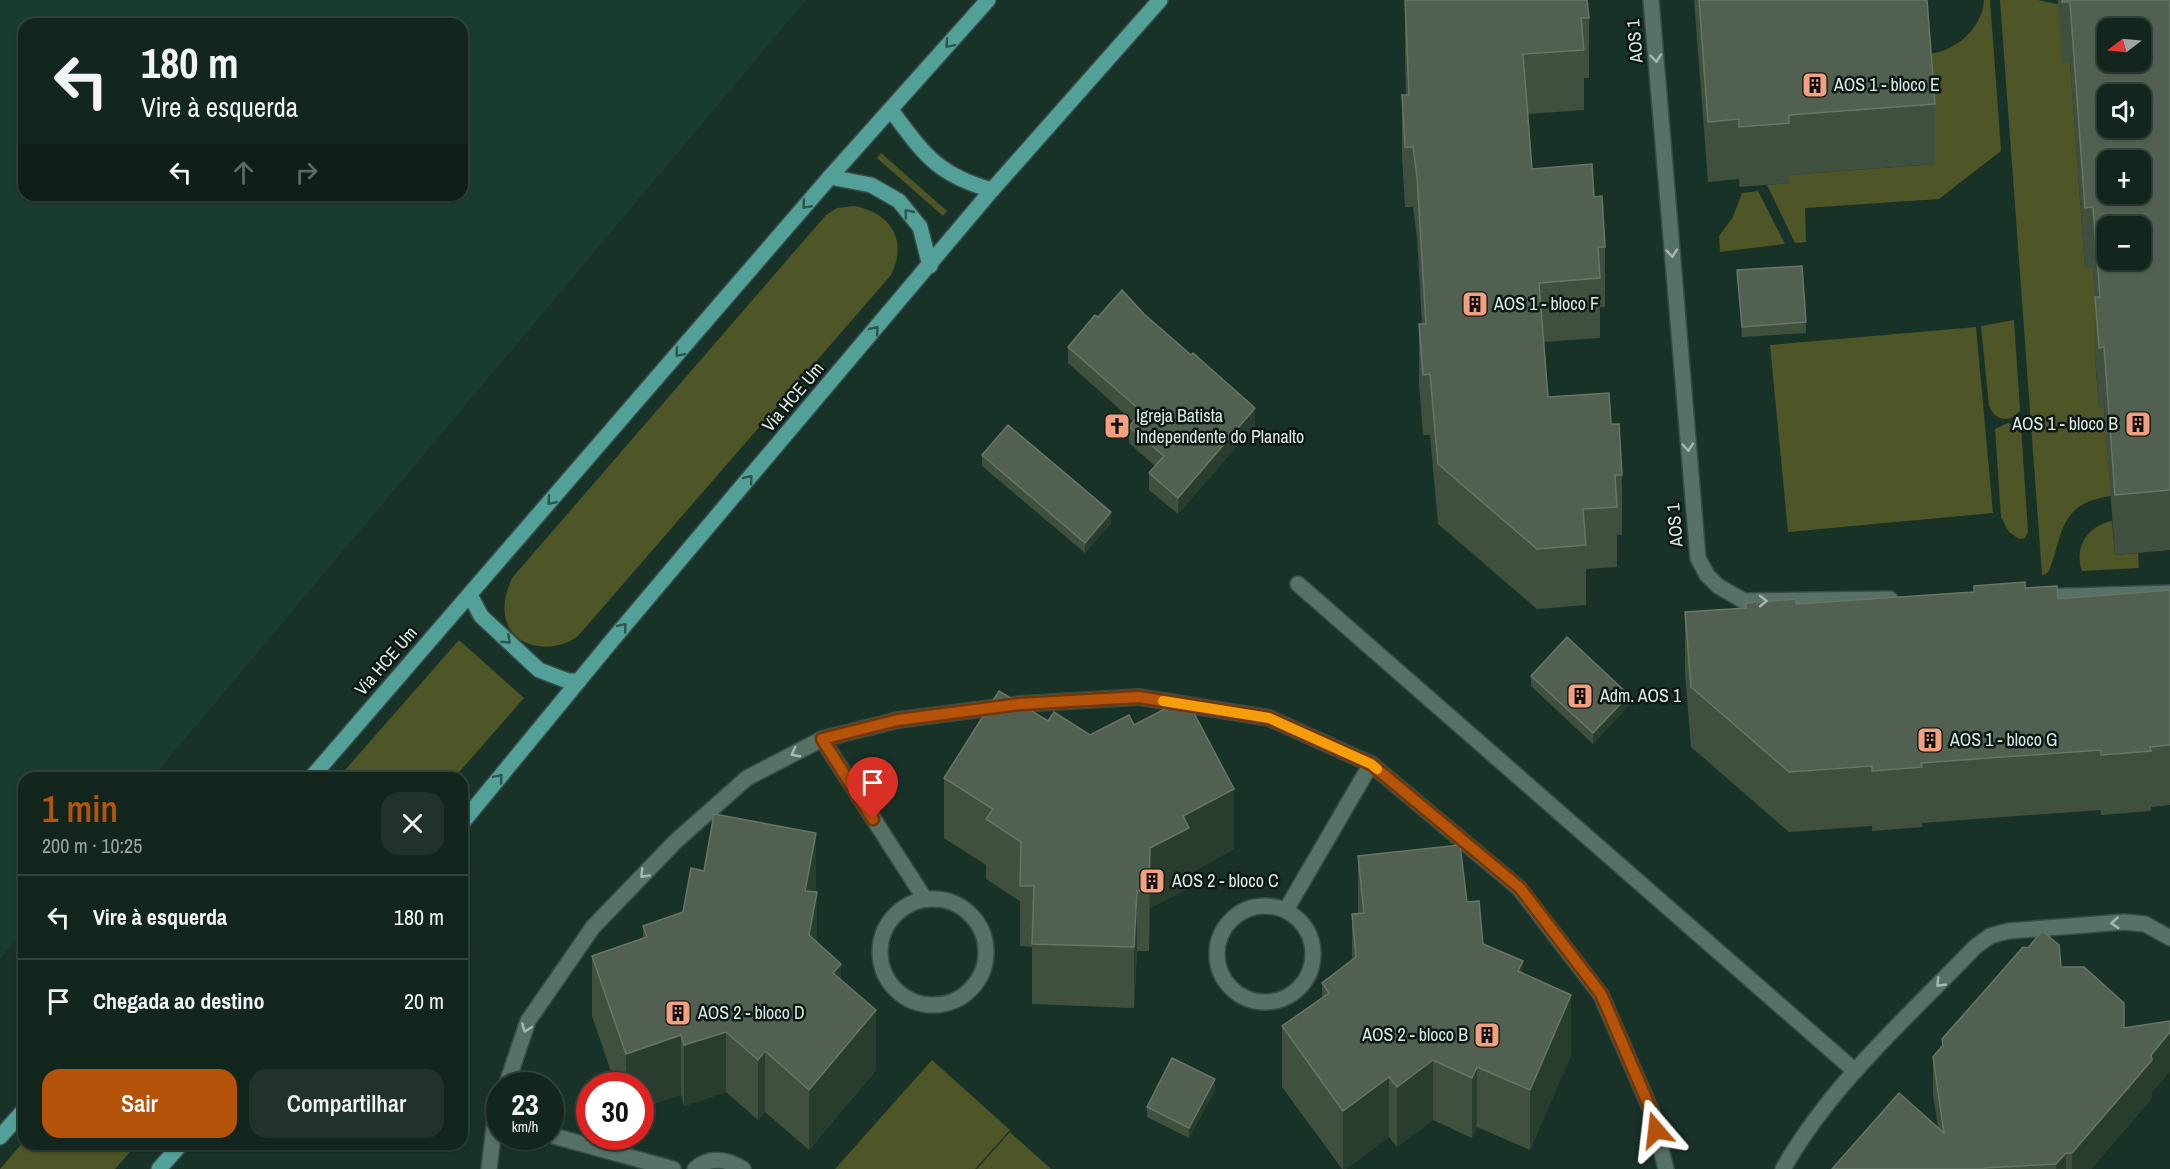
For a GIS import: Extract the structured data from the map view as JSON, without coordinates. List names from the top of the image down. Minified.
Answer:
{"streets":{"main road":["Via HCE Um"],"street":["AOS 1"]},"one_way":["AOS 1"],"places":{"building":["AOS 1 - bloco E","AOS 1 - bloco F","AOS 1 - bloco B","Adm. AOS 1","AOS 1 - bloco G","AOS 2 - bloco C","AOS 2 - bloco D","AOS 2 - bloco B"],"church":["Igreja Batista Independente do Planalto"]},"north":"left","page":{"map_buttons":["+","−"],"turn":["180 m","Vire à esquerda"],"heading":["1 min","200 m · 10:25"],"list":[{"name":"Vire à esquerda","value":"180 m"},{"name":"Chegada ao destino","value":"20 m"}],"buttons":["Sair","Compartilhar"],"speed":"23 km/h","limit":"30"}}
